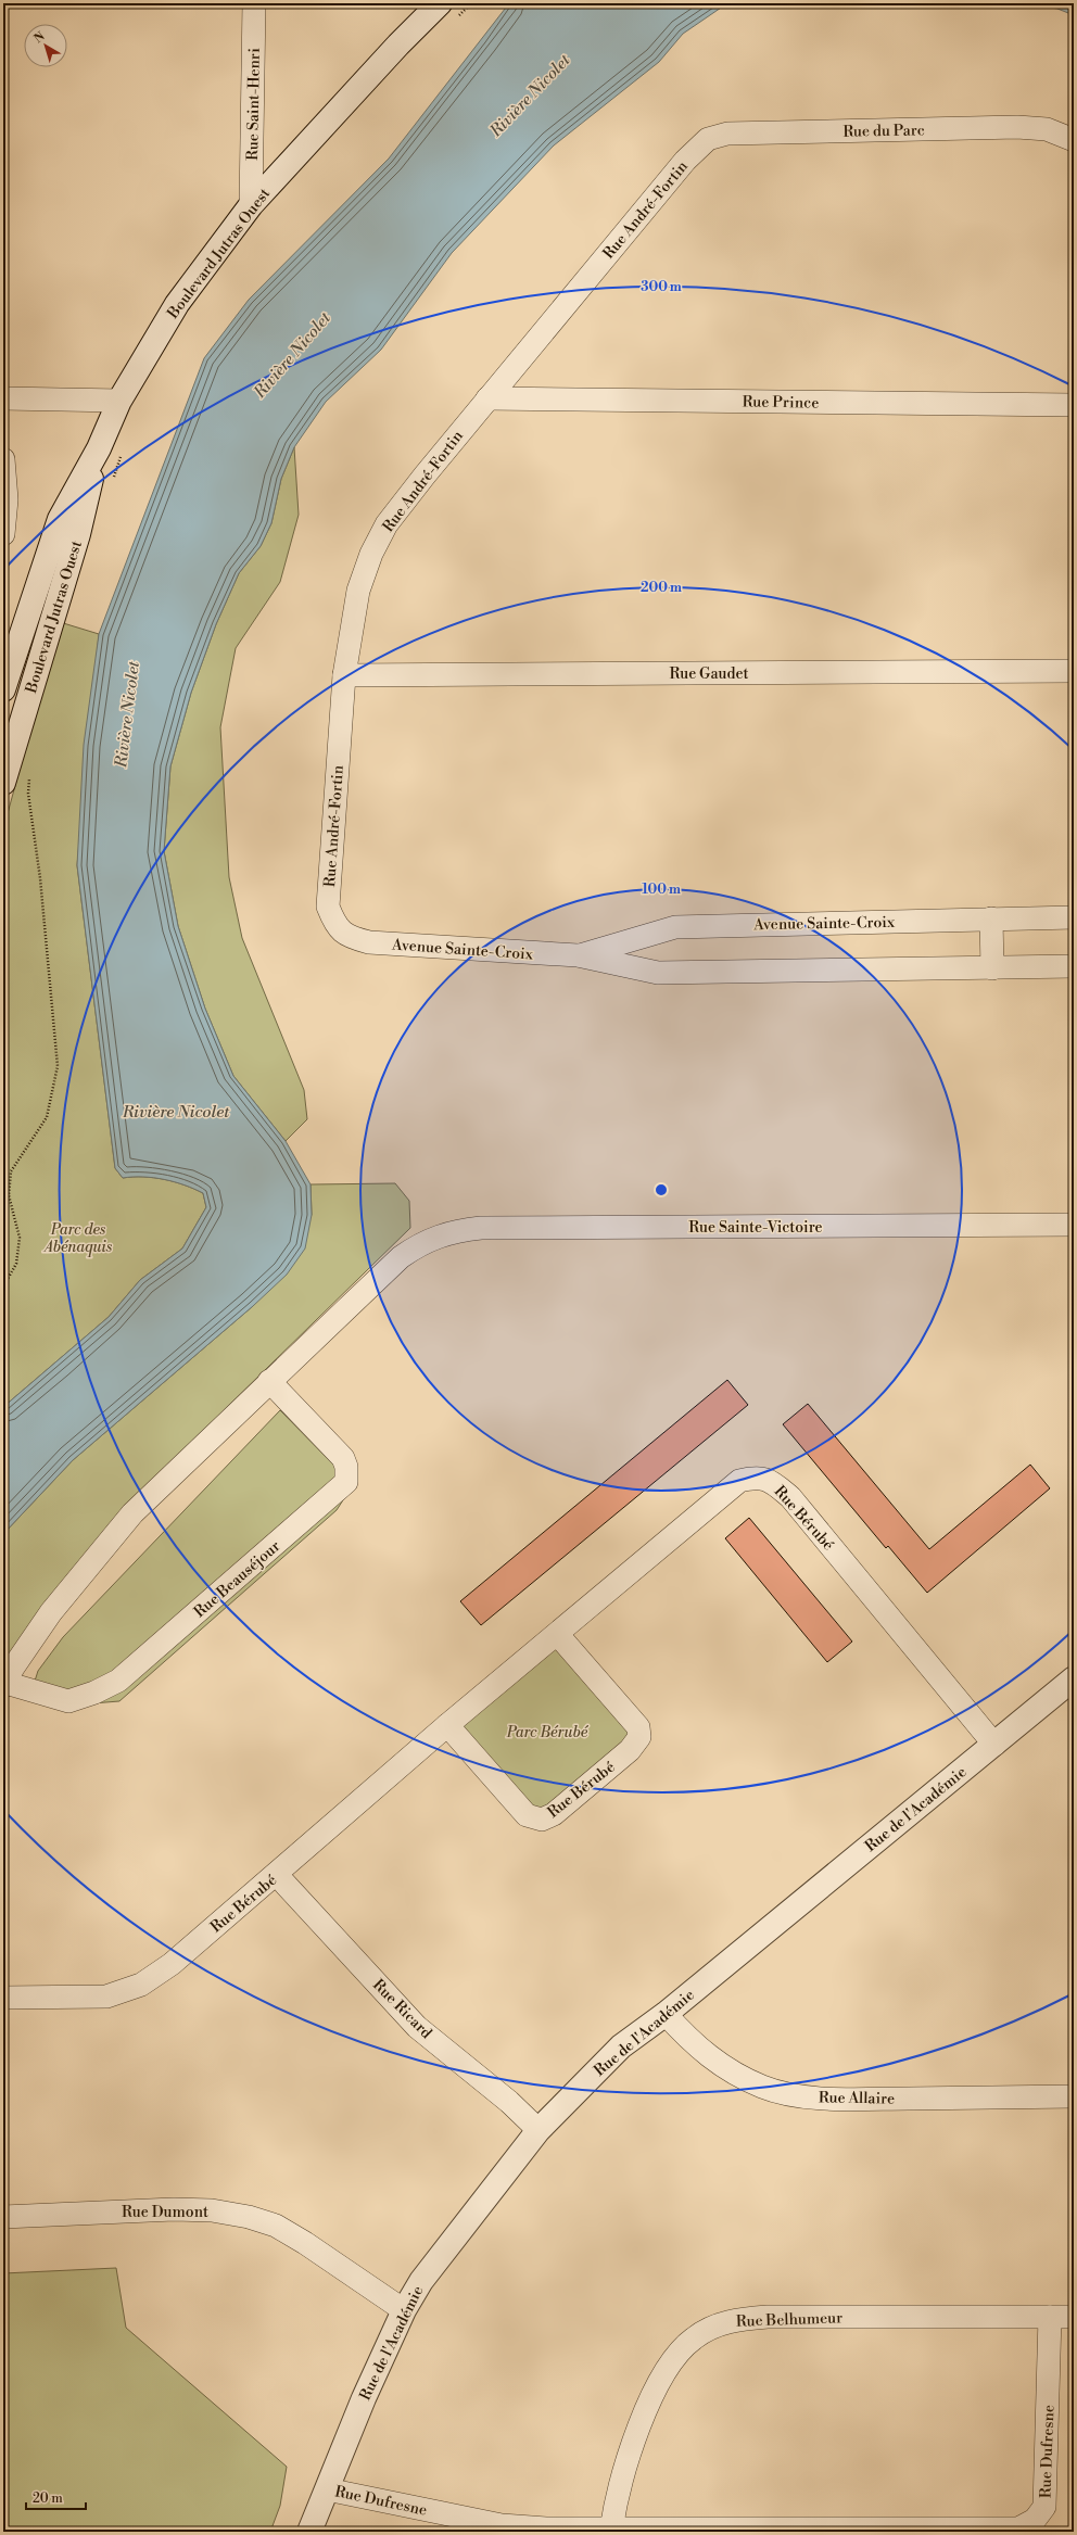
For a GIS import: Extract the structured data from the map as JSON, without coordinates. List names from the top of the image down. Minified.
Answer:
{"streets":{"main road":["Boulevard Jutras Ouest","Rue de l'Académie"],"street":["Rue Saint-Henri","Rue du Parc","Rue André-Fortin","Rue Prince","Rue Gaudet","Avenue Sainte-Croix","Rue Sainte-Victoire","Rue Bérubé","Rue Beauséjour","Rue Ricard","Rue Allaire","Rue Dumont","Rue Belhumeur","Rue Dufresne"]},"crossings":[["Rue Saint-Henri","Boulevard Jutras Ouest"],["Rue du Parc","Rue André-Fortin"],["Rue André-Fortin","Rue Prince"],["Rue André-Fortin","Rue Gaudet"],["Rue André-Fortin","Avenue Sainte-Croix"],["Rue Sainte-Victoire","Rue Beauséjour"],["Rue Bérubé","Rue de l'Académie"],["Rue Bérubé","Rue Ricard"],["Rue de l'Académie","Rue Ricard"],["Rue de l'Académie","Rue Allaire"],["Rue de l'Académie","Rue Dumont"],["Rue de l'Académie","Rue Dufresne"],["Rue Belhumeur","Rue Dufresne"]],"water":["Rivière Nicolet"],"parks":["Parc des Abénaquis","Parc Bérubé"],"scale_bar":"20 m","north":"top left","rings":["300 m","200 m","100 m"]}
